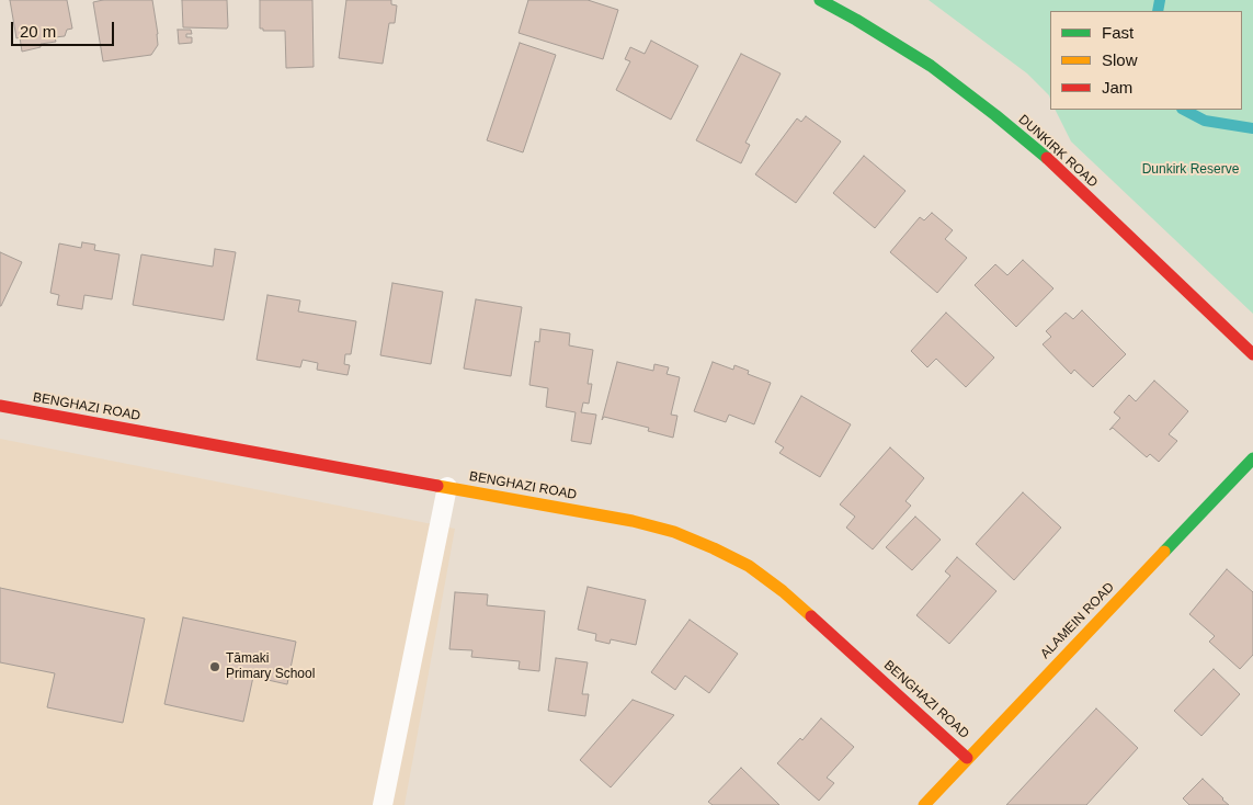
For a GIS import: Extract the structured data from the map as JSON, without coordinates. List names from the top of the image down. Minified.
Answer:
{"streets":{"street":["DUNKIRK ROAD","BENGHAZI ROAD","ALAMEIN ROAD"]},"crossings":[["BENGHAZI ROAD","ALAMEIN ROAD"]],"parks":["Dunkirk Reserve"],"places":["Tāmaki Primary School"],"legend":["Fast","Slow","Jam"],"scale_bar":"20 m"}
